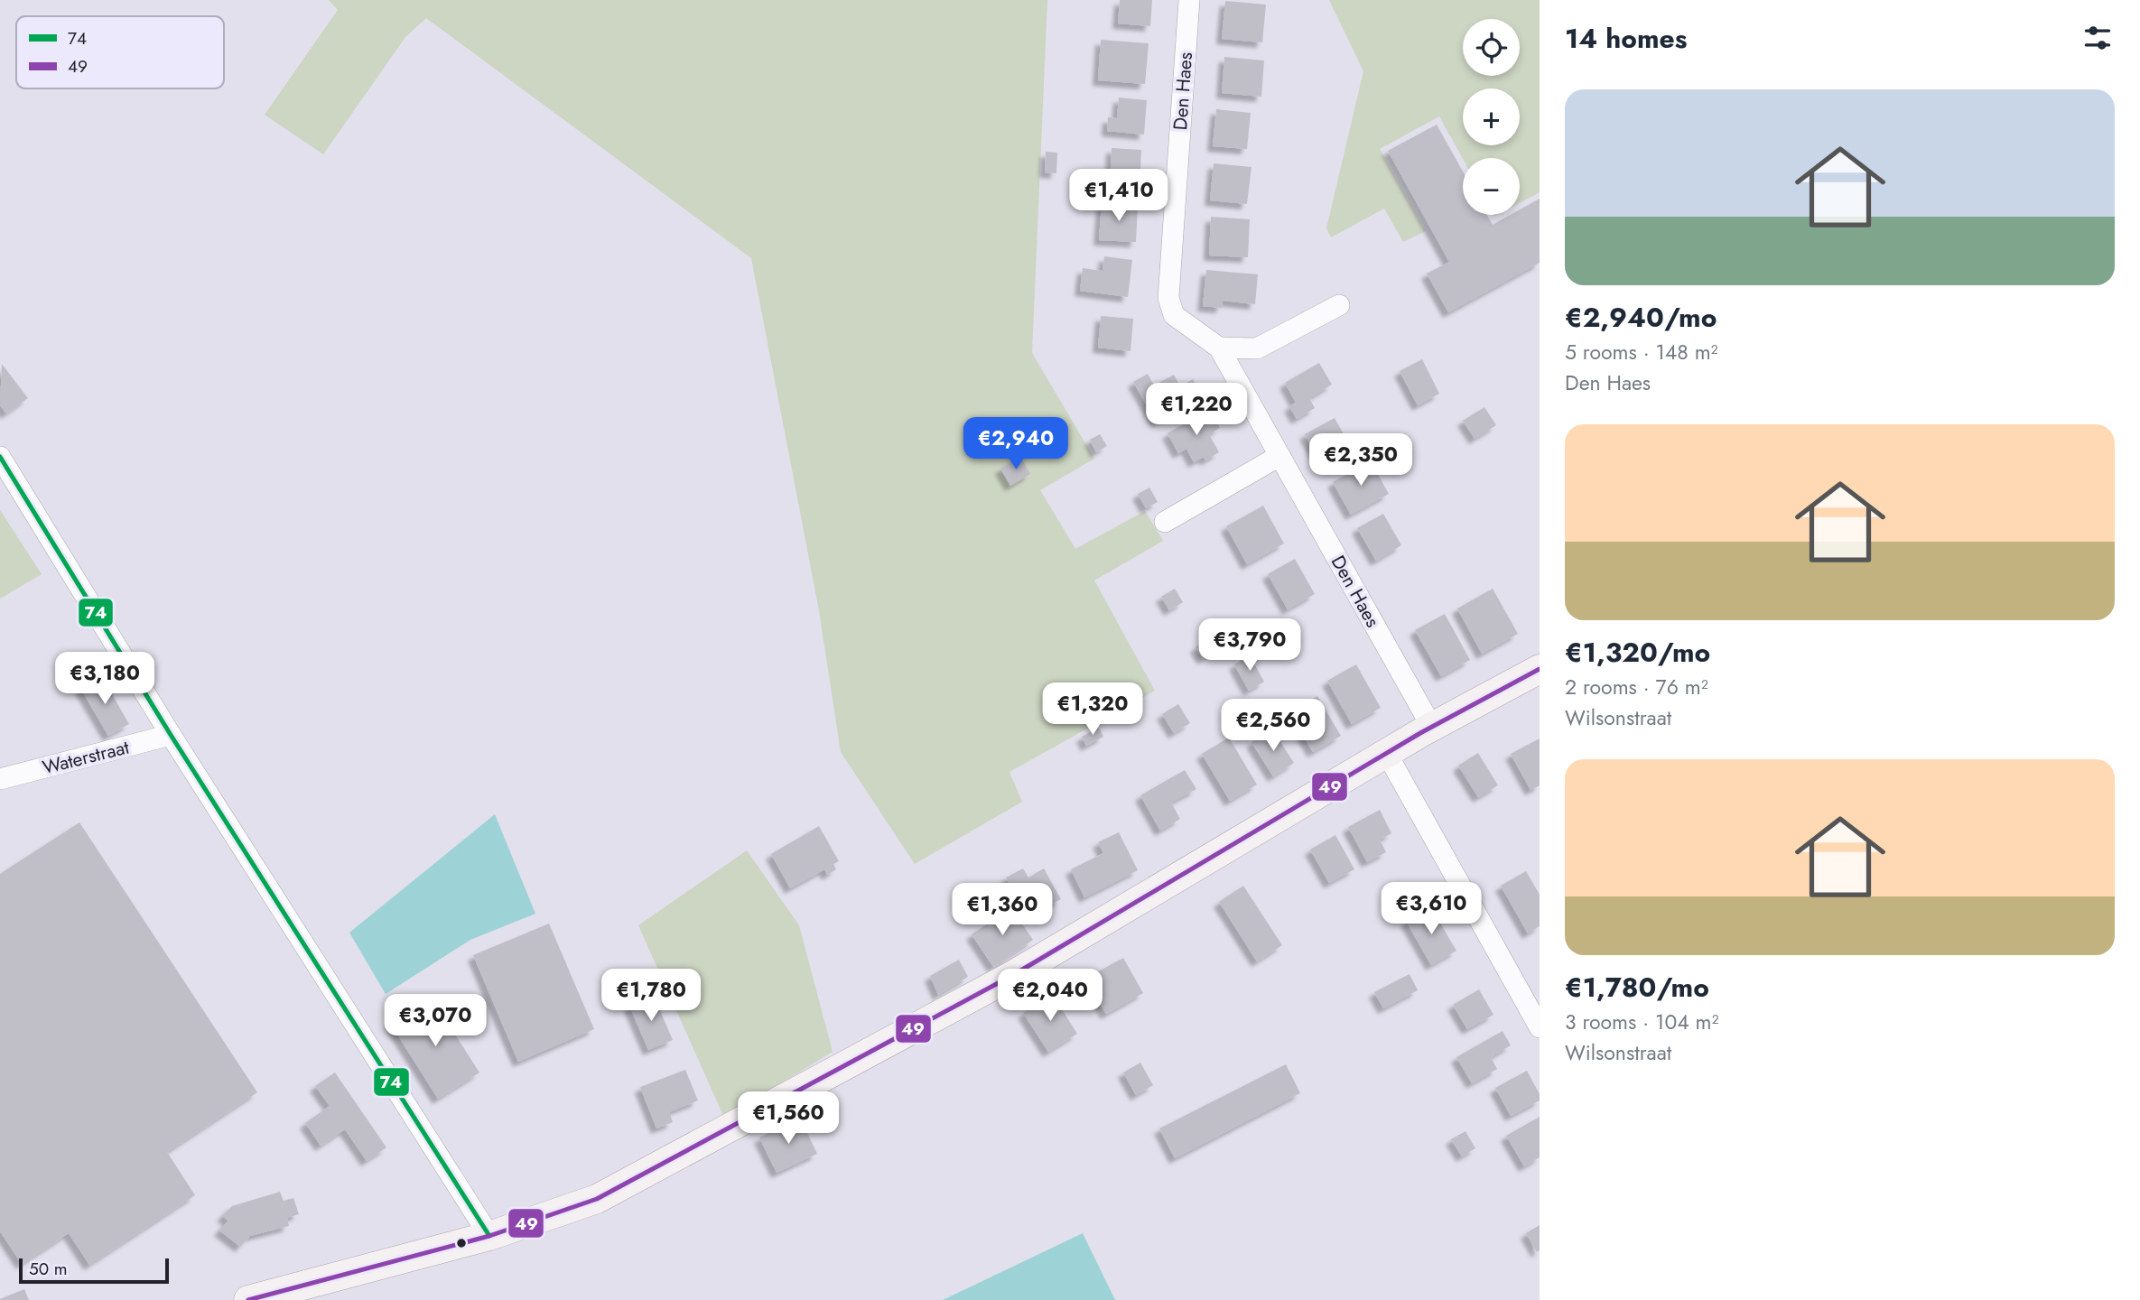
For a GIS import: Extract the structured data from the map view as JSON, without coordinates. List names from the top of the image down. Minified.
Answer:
{"streets":{"street":["Den Haes","Waterstraat"]},"lines":["transit line 74","transit line 49"],"legend":["74","49"],"scale_bar":"50 m","page":{"heading":"14 homes","map_buttons":["+","−"],"list":[{"name":"€2,940/mo","note":"5 rooms · 148 m² · Den Haes"},{"name":"€1,320/mo","note":"2 rooms · 76 m² · Wilsonstraat"},{"name":"€1,780/mo","note":"3 rooms · 104 m² · Wilsonstraat"}],"price":["€1,410","€1,220","€2,940","€2,350","€3,790","€3,180","€1,320","€2,560","€3,610","€1,360","€1,780","€2,040","€3,070","€1,560"],"scale":"50 m"}}
